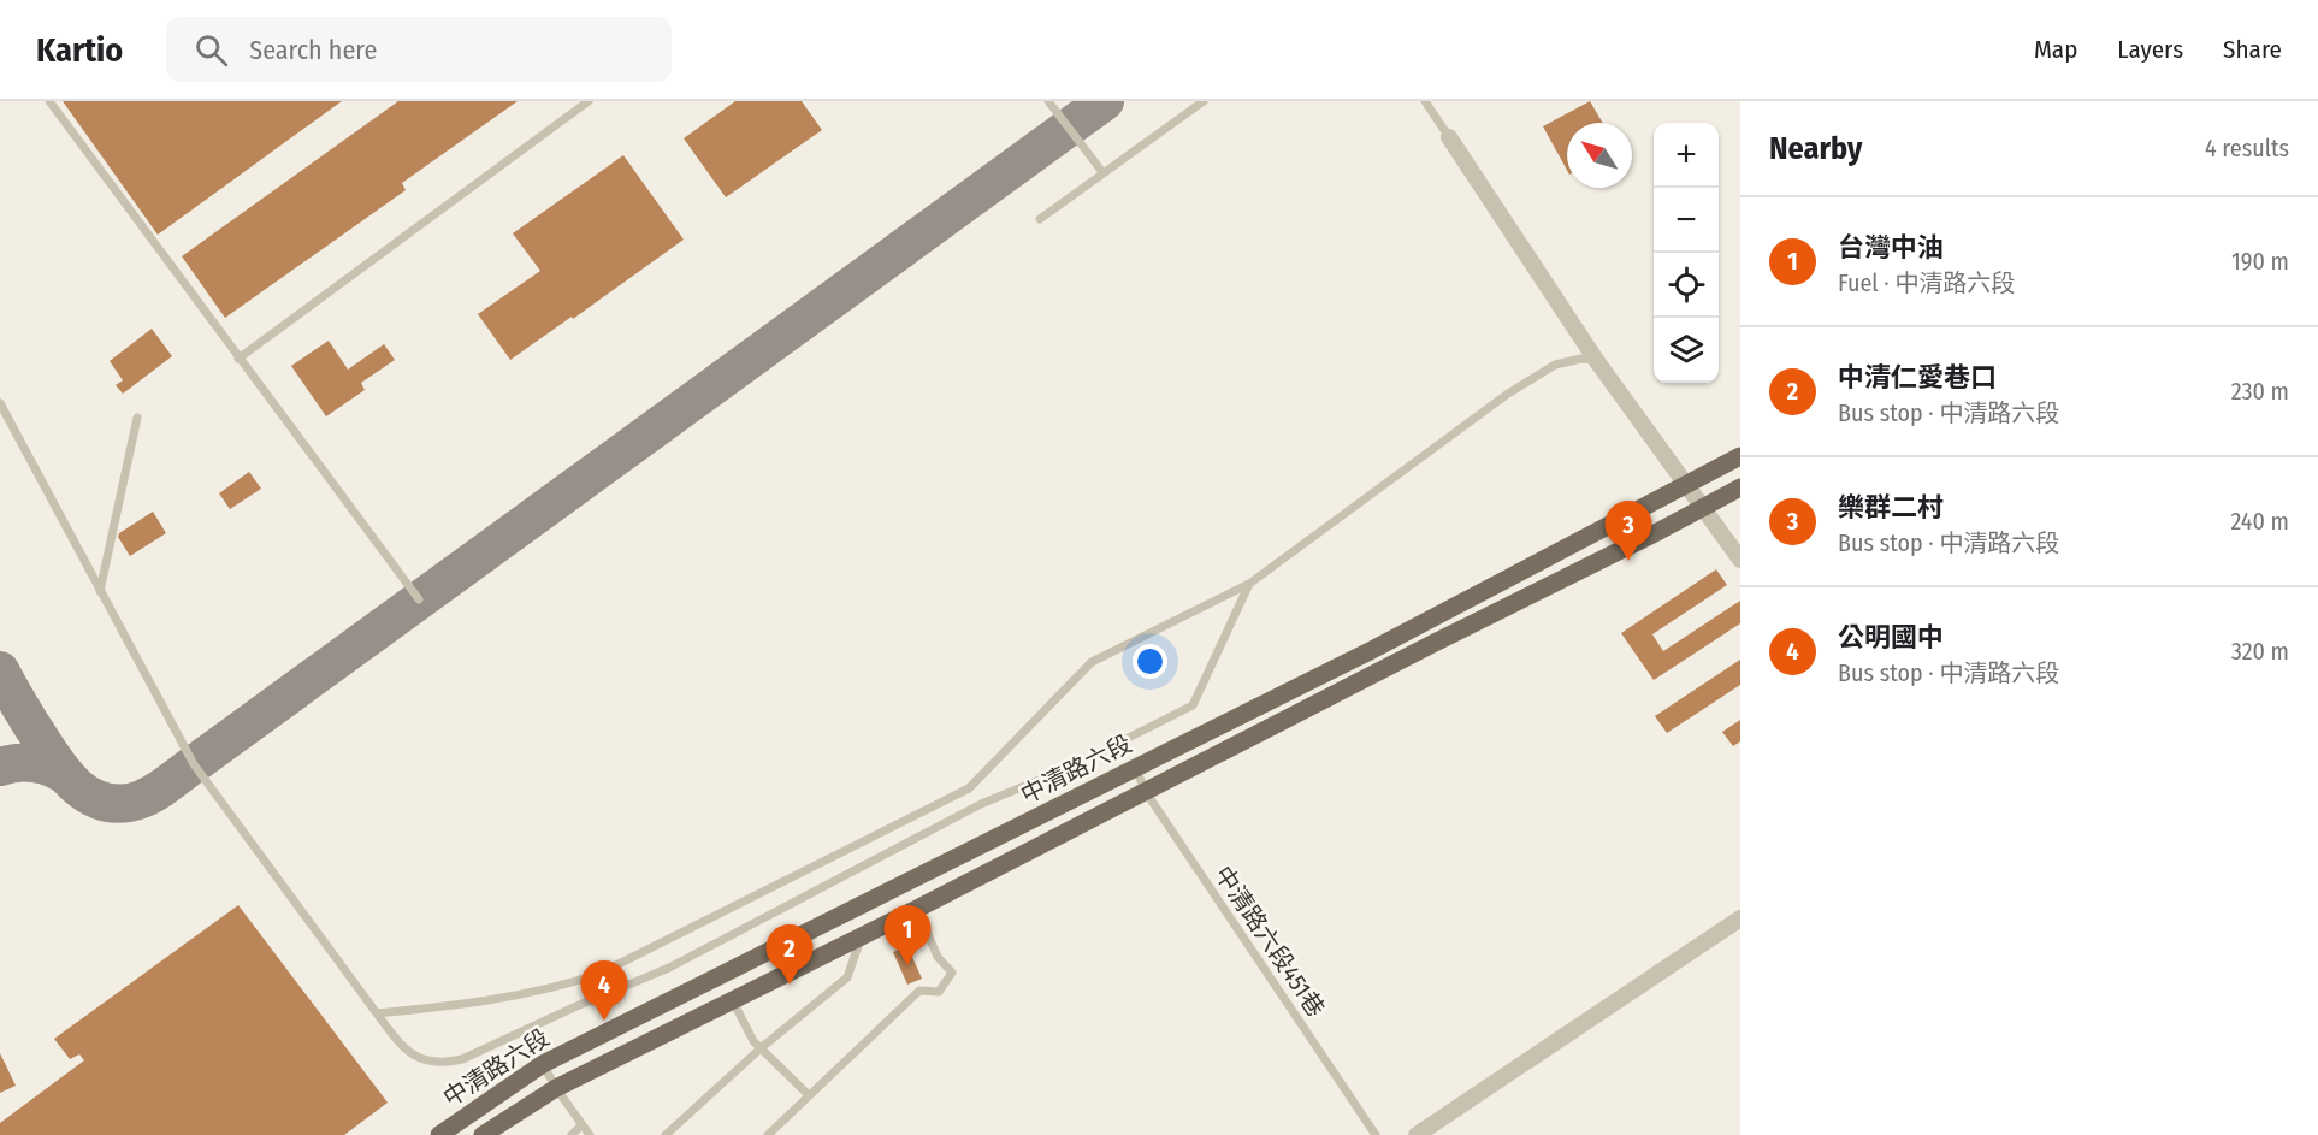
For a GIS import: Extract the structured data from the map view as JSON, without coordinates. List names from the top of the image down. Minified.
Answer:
{"streets":{"main road":["中清路六段"],"lane":["中清路六段451巷"]},"crossings":[["中清路六段","中清路六段451巷"]],"north":"top left","page":{"header":"Kartio","search":"Search here","nav":["Map","Layers","Share"],"heading":["Nearby","4 results"],"map_buttons":["+","−"],"list":[{"mark":"1","name":"台灣中油","note":"Fuel · 中清路六段","value":"190 m"},{"mark":"2","name":"中清仁愛巷口","note":"Bus stop · 中清路六段","value":"230 m"},{"mark":"3","name":"樂群二村","note":"Bus stop · 中清路六段","value":"240 m"},{"mark":"4","name":"公明國中","note":"Bus stop · 中清路六段","value":"320 m"}],"pins":["3","1","2","4"]}}
